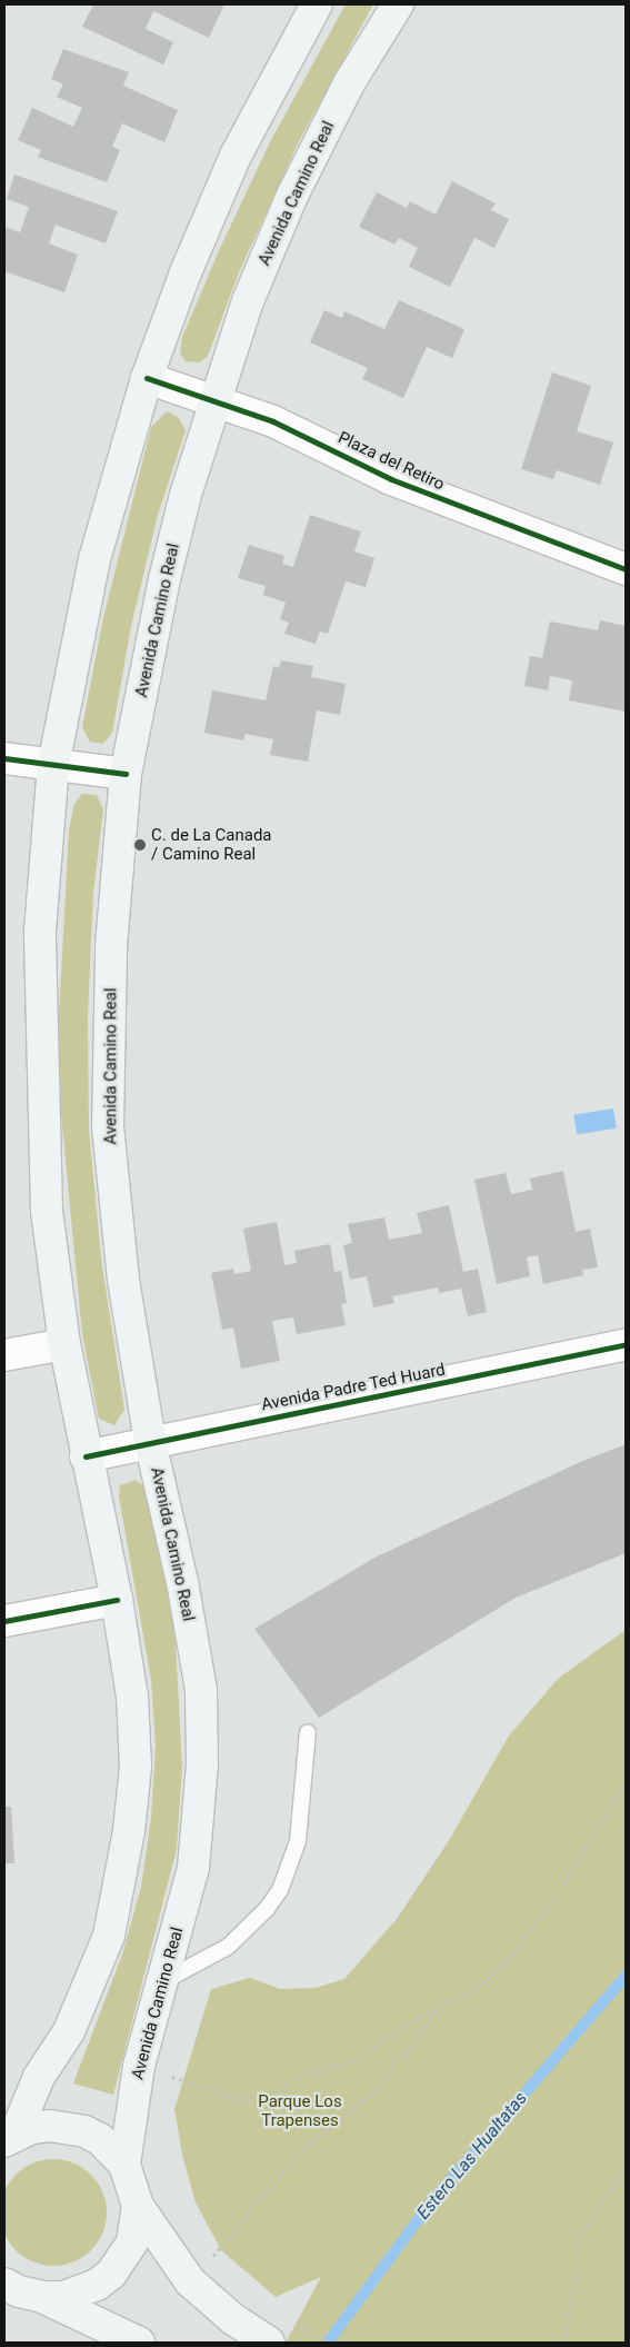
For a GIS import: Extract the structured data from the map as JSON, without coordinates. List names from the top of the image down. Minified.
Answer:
{"streets":{"main road":["Avenida Camino Real"],"street":["Plaza del Retiro","Avenida Padre Ted Huard"]},"crossings":[["Avenida Camino Real","Plaza del Retiro"],["Avenida Camino Real","Avenida Padre Ted Huard"]],"water":["Estero Las Hualtatas"],"parks":["Parque Los Trapenses"],"places":["C. de La Canada / Camino Real"]}
